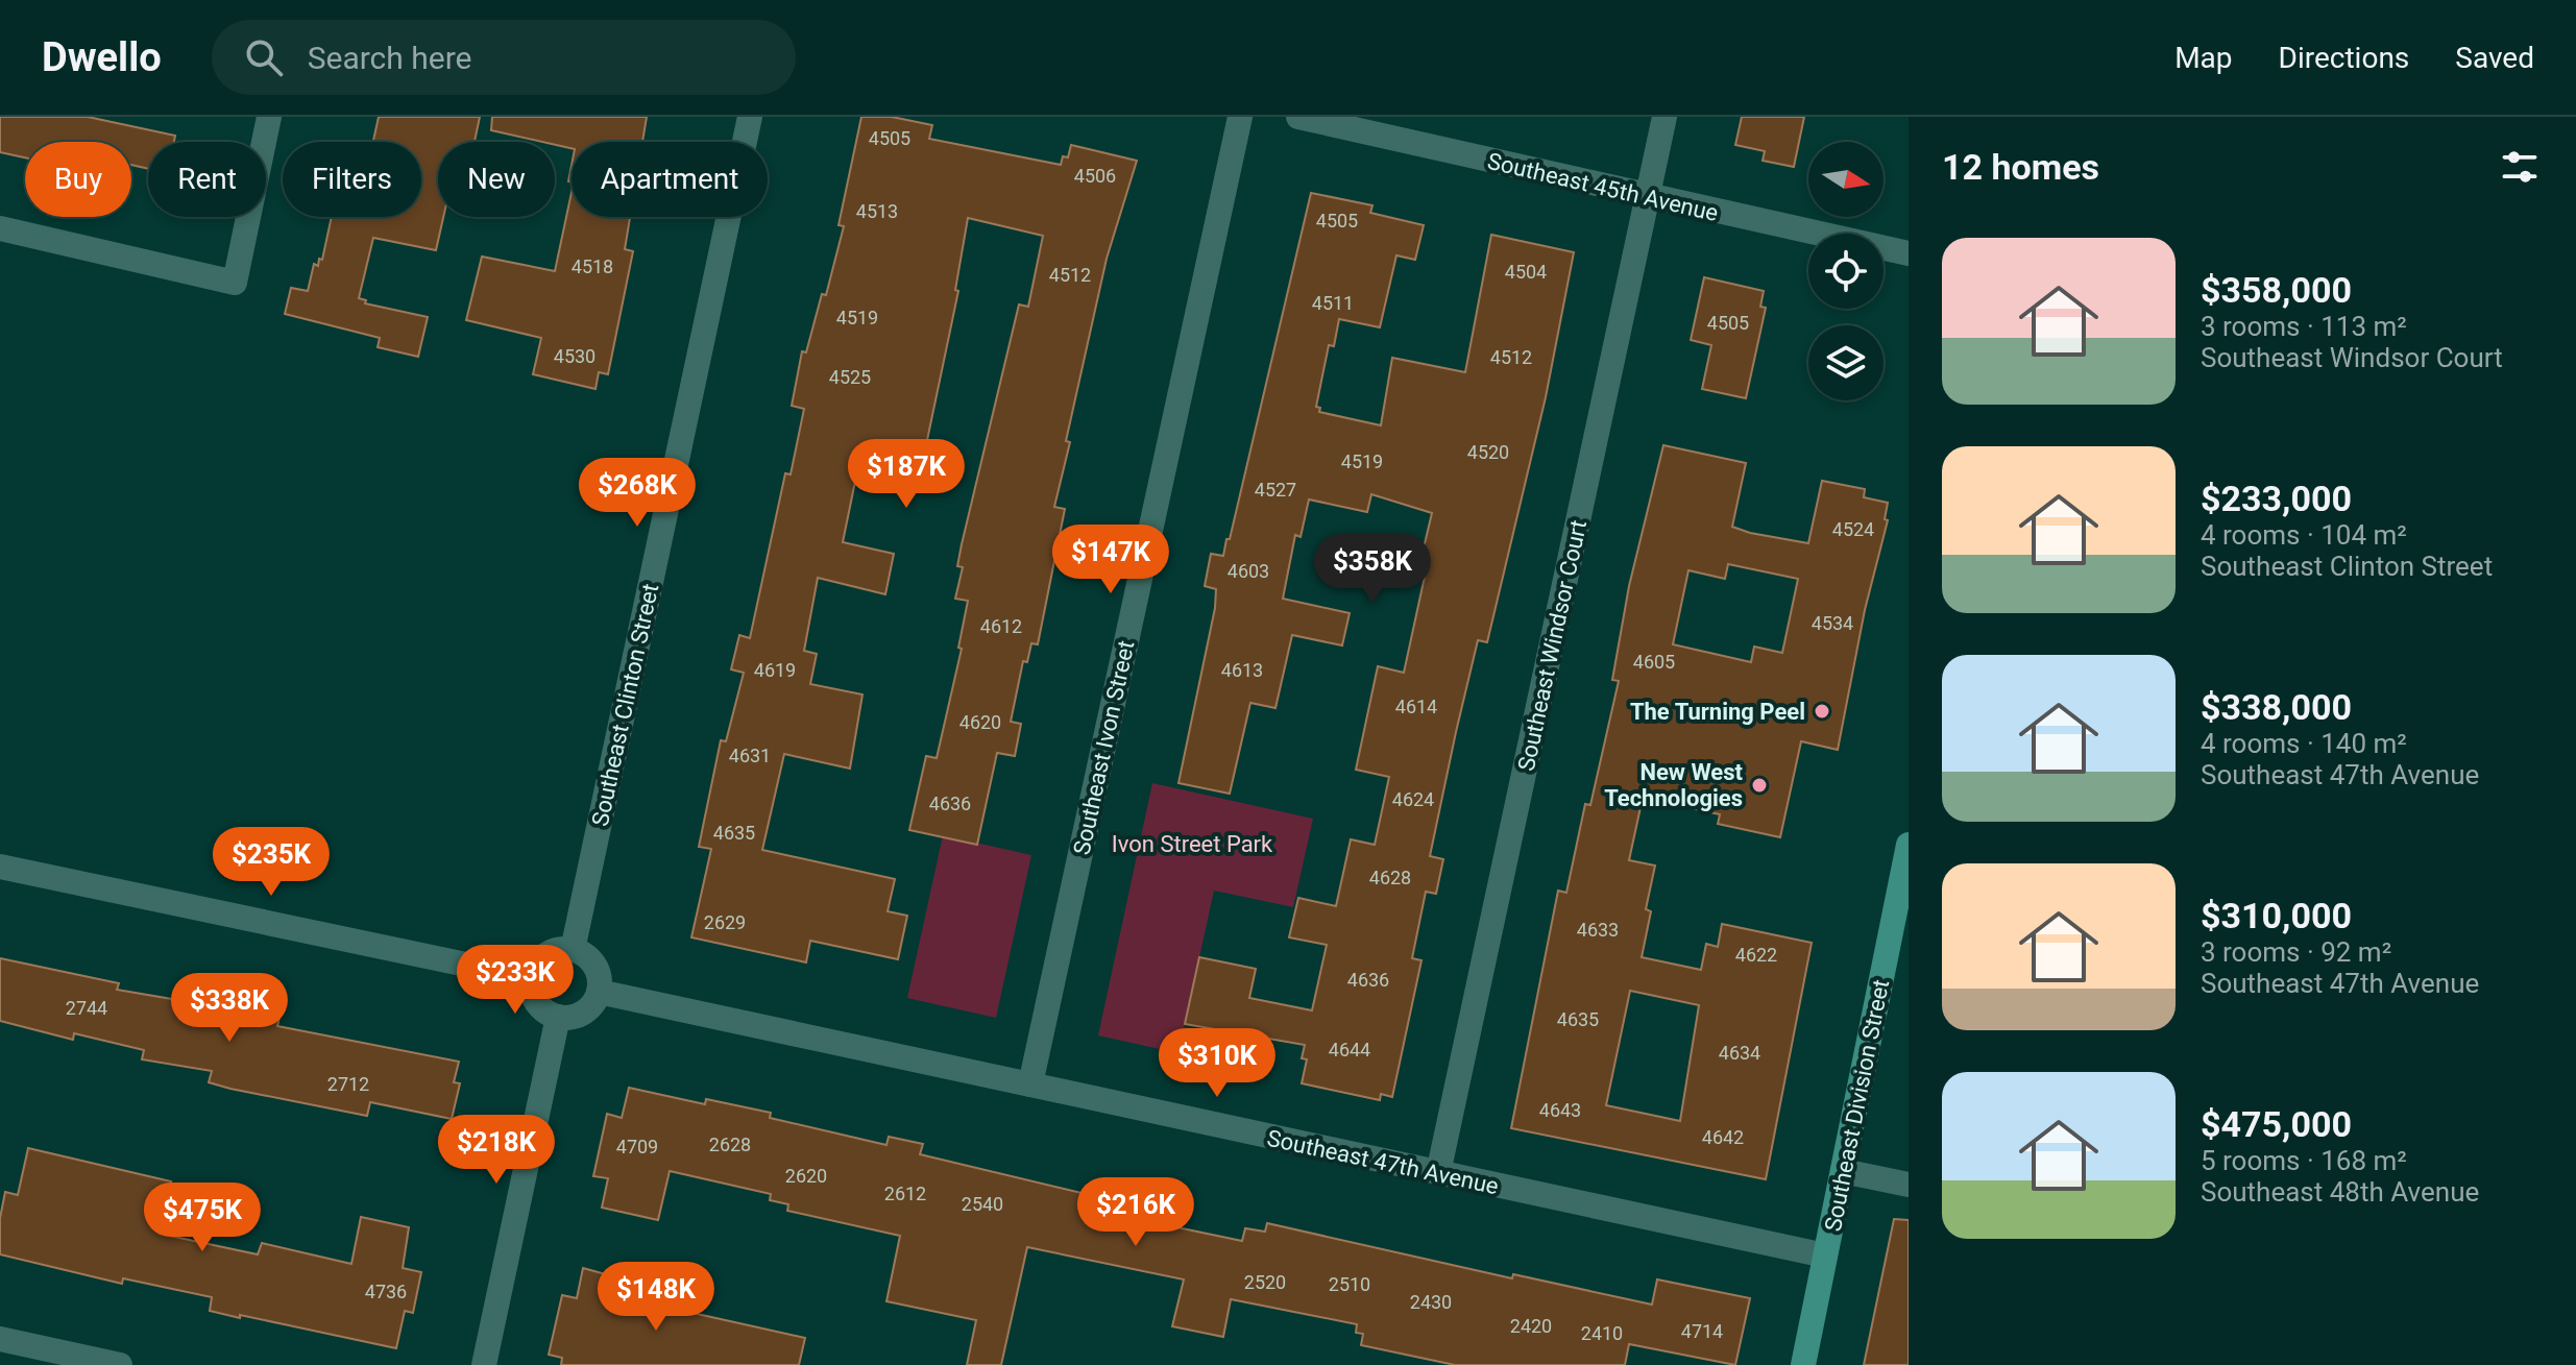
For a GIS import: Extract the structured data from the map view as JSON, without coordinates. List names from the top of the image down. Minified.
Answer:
{"streets":{"main road":["Southeast Division Street"],"street":["Southeast 45th Avenue","Southeast Windsor Court","Southeast Clinton Street","Southeast Ivon Street","Southeast 47th Avenue"]},"crossings":[["Southeast 45th Avenue","Southeast Windsor Court"],["Southeast Windsor Court","Southeast 47th Avenue"],["Southeast Clinton Street","Southeast 47th Avenue"],["Southeast Ivon Street","Southeast 47th Avenue"],["Southeast Division Street","Southeast 47th Avenue"]],"parks":["Ivon Street Park"],"places":["The Turning Peel","New West Technologies"],"house_numbers":["4505","4506","4513","4505","4518","4504","4512","4511","4519","4505","4530","4512","4525","4520","4519","4527","4524","4603","4534","4612","4605","4619","4613","4614","4620","4631","4624","4636","4635","4628","2629","4633","4622","4636","2744","4635","4644","4634","2712","4643","4642","2628","4709","2620","2612","2540","2520","2510","4736","2430","2420","4714","2410"],"north":"right","page":{"header":"Dwello","search":"Search here","nav":["Map","Directions","Saved"],"heading":"12 homes","chip":["Buy","Rent","Filters","New","Apartment"],"list":[{"name":"$358,000","note":"3 rooms · 113 m² · Southeast Windsor Court"},{"name":"$233,000","note":"4 rooms · 104 m² · Southeast Clinton Street"},{"name":"$338,000","note":"4 rooms · 140 m² · Southeast 47th Avenue"},{"name":"$310,000","note":"3 rooms · 92 m² · Southeast 47th Avenue"},{"name":"$475,000","note":"5 rooms · 168 m² · Southeast 48th Avenue"}],"price":["$187K","$268K","$147K","$358K","$235K","$233K","$338K","$310K","$218K","$216K","$475K","$148K"]}}
